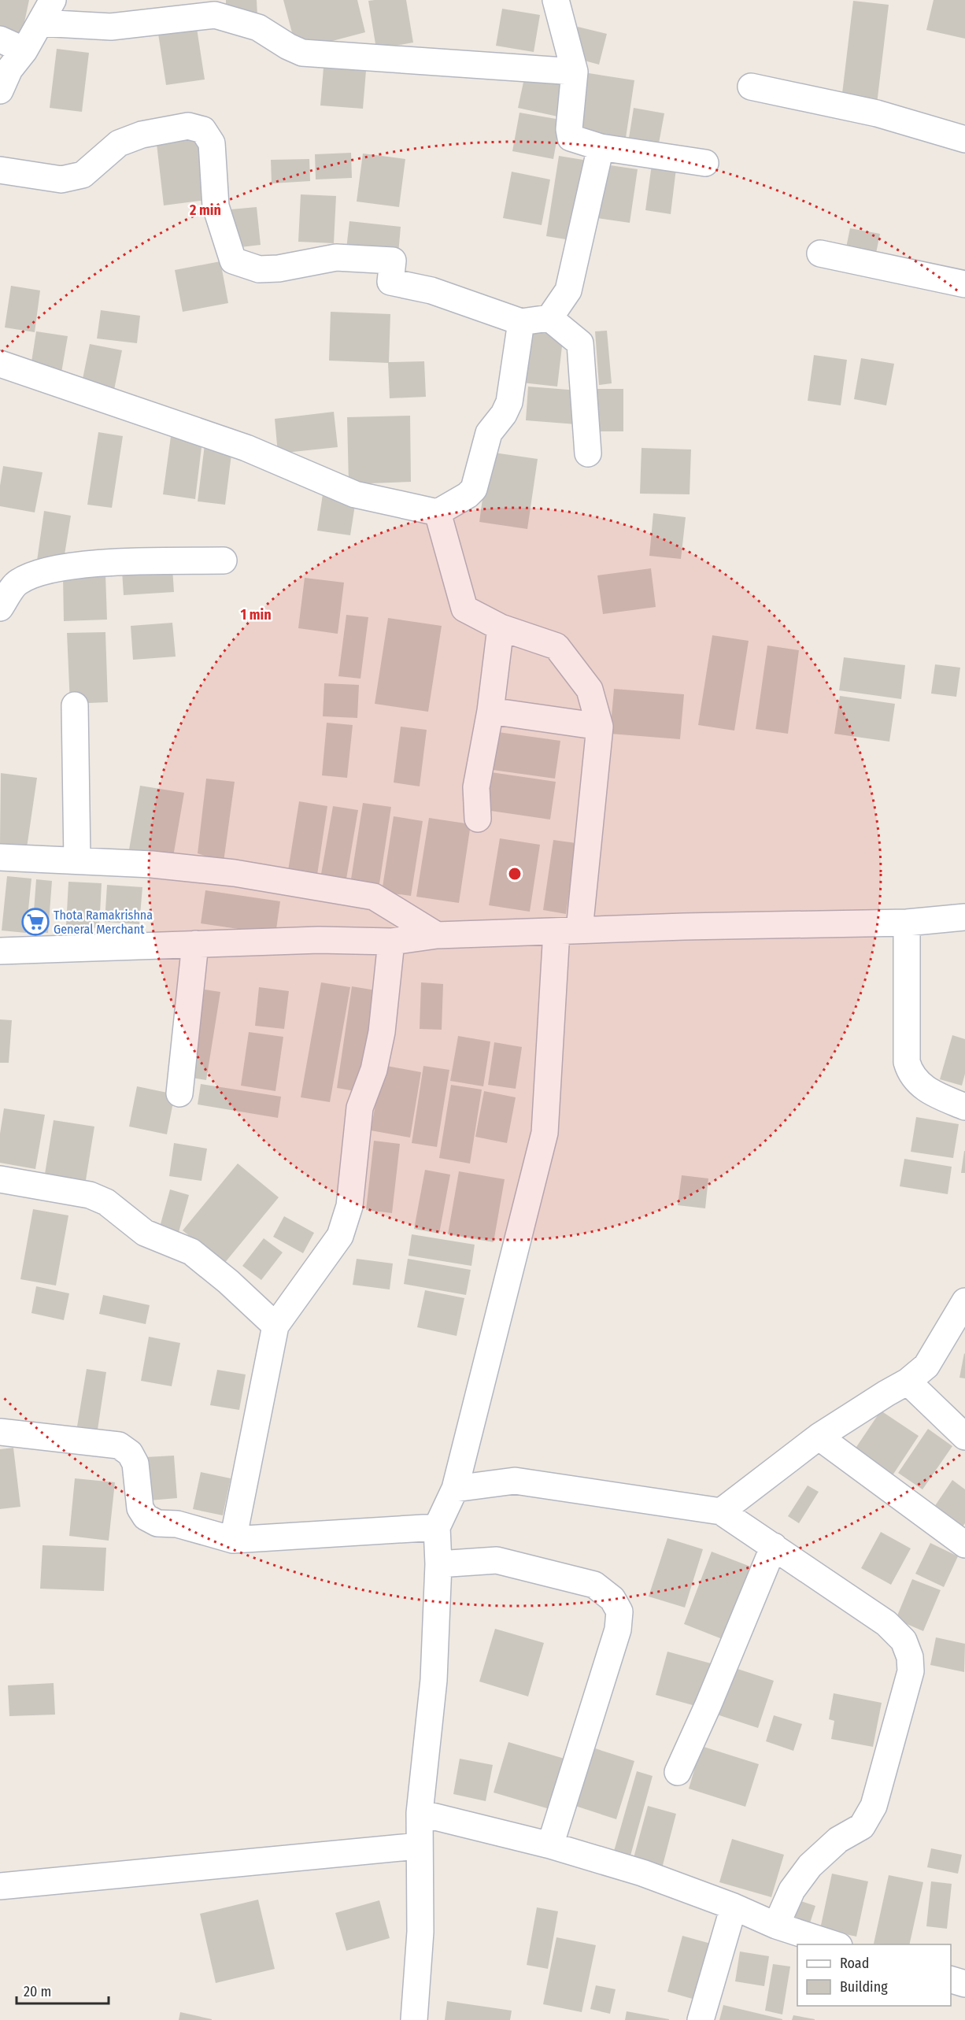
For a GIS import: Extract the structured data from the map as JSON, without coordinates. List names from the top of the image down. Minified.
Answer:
{"places":{"supermarket":["Thota Ramakrishna General Merchant"]},"legend":["Road","Building"],"scale_bar":"20 m","rings":["2 min","1 min"]}
